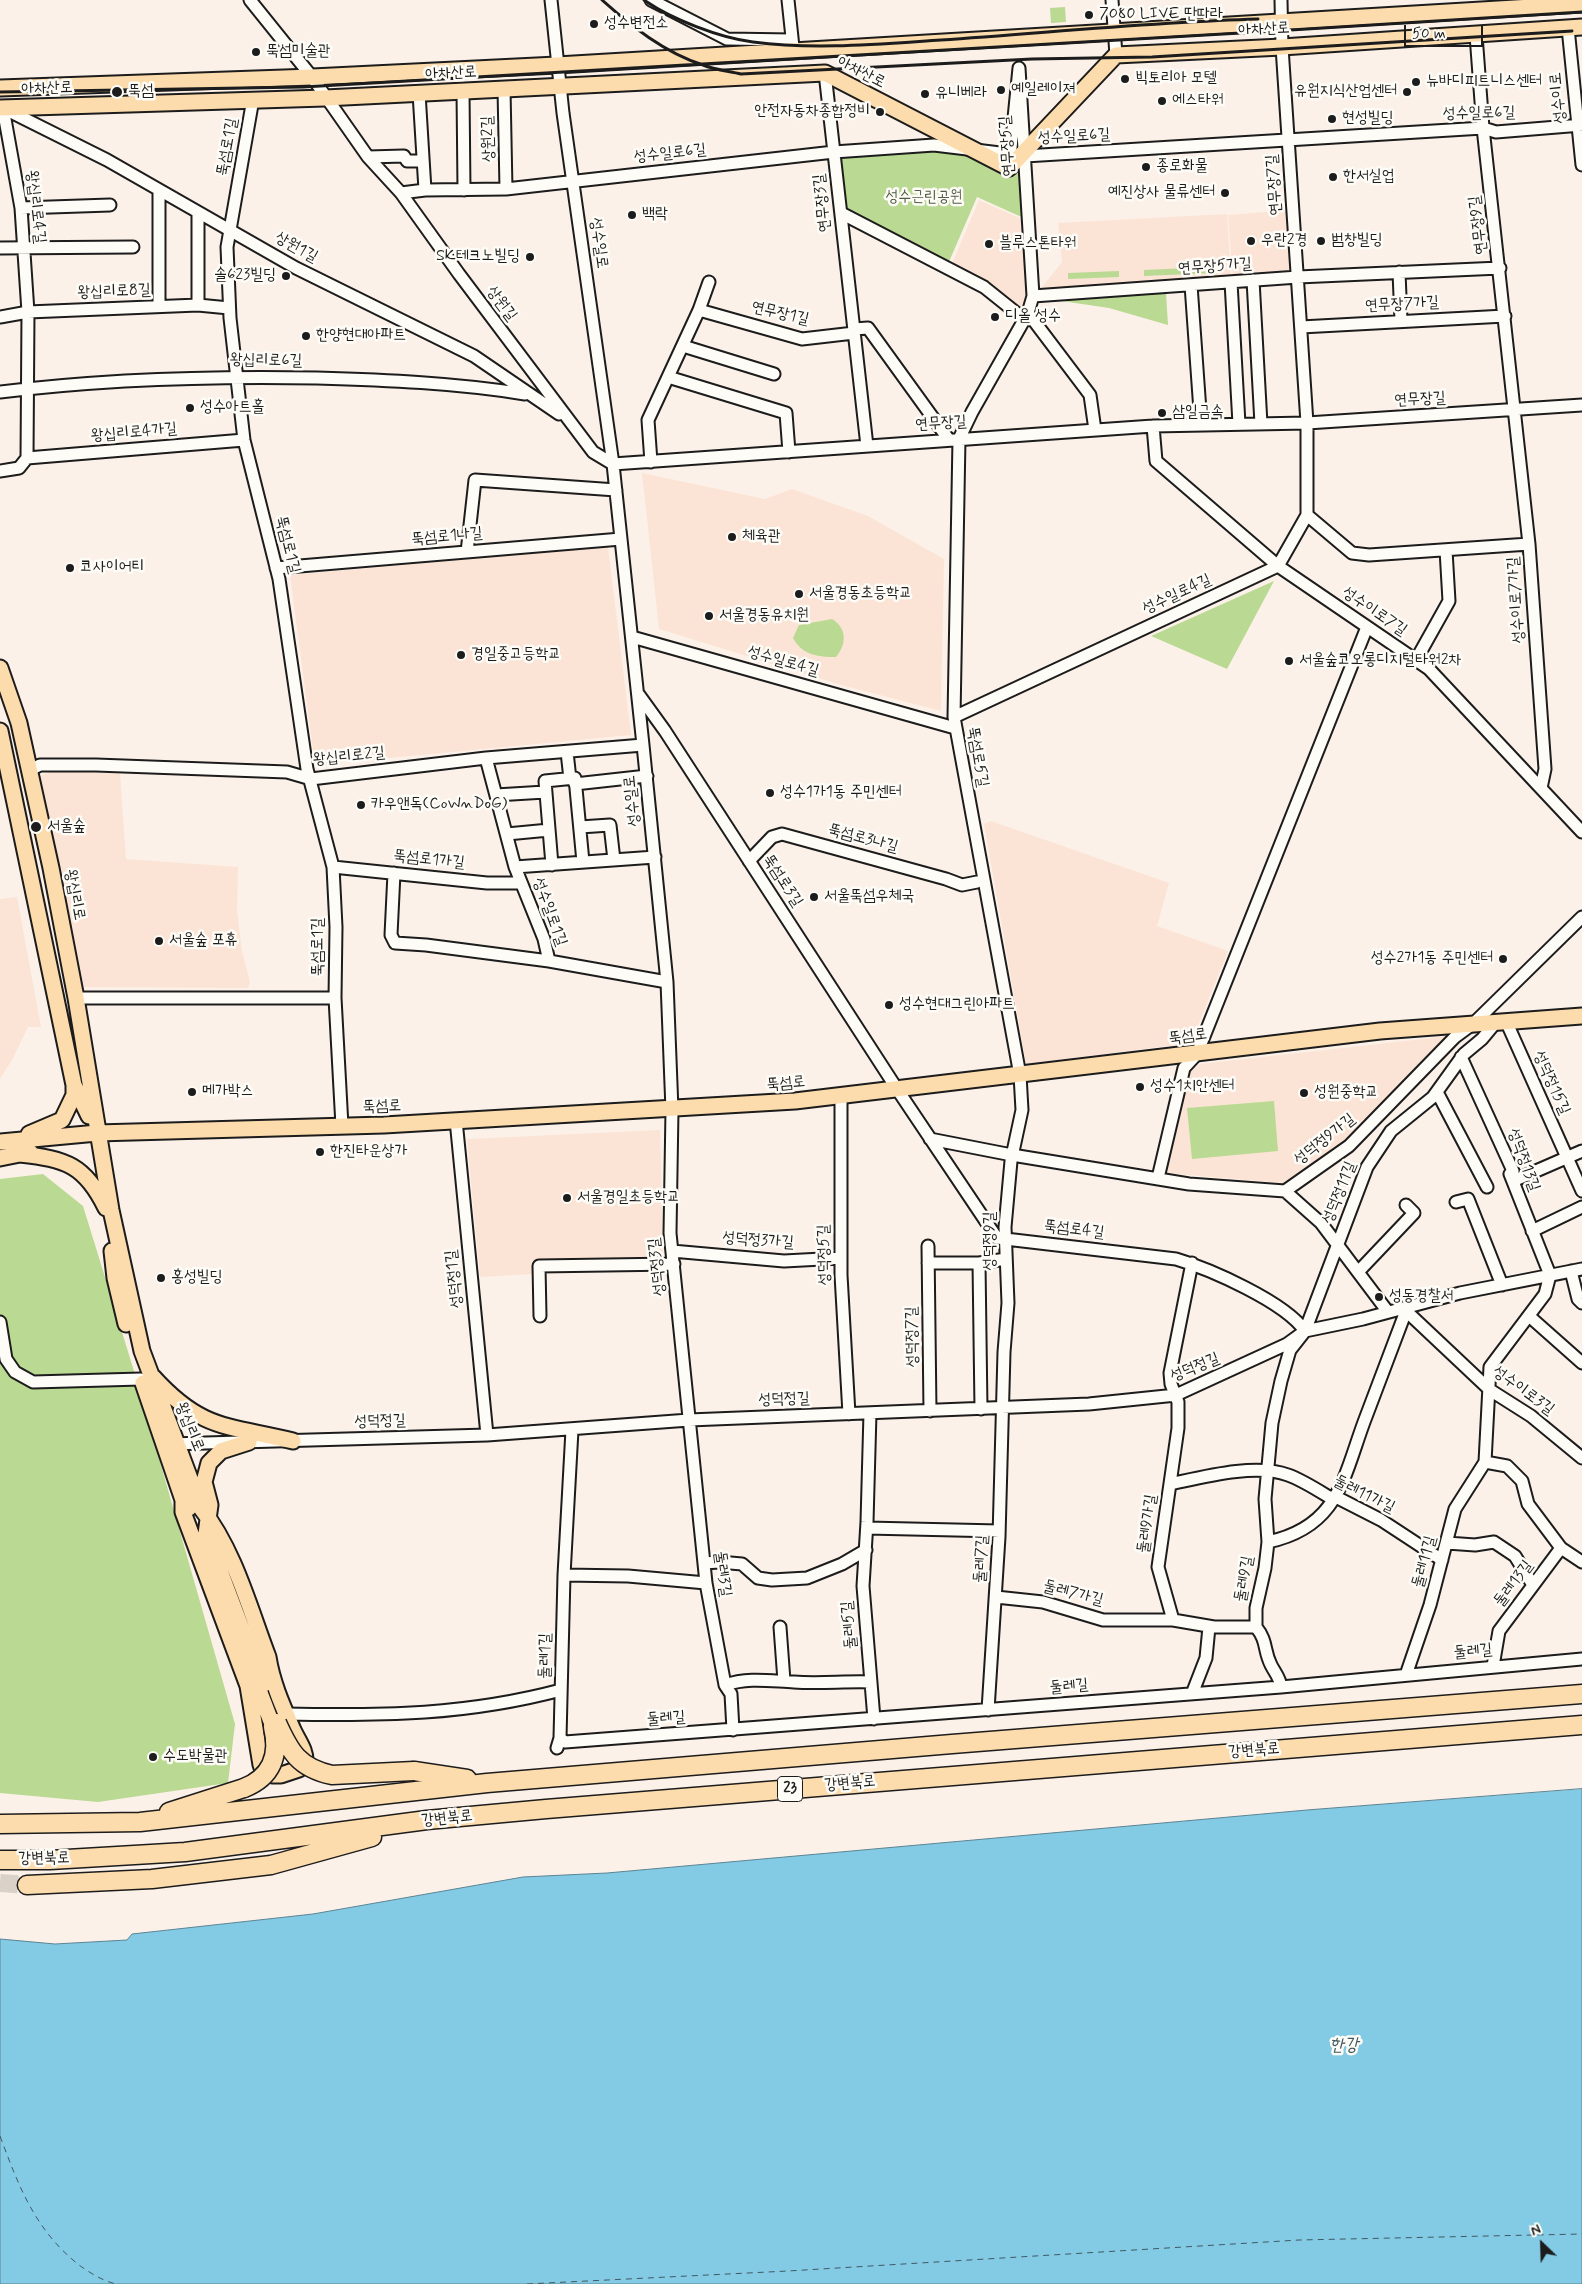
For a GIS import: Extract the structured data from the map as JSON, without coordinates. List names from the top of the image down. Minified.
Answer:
{"streets":{"highway":["강변북로","23"],"main road":["아차산로","왕십리로","뚝섬로"],"street":["성수이로","성수일로6길","상원2길","연무장5길","뚝섬로1길","연무장7길","연무장3길","왕십리로4길","연무장9길","성수일로","상원1길","연무장5가길","왕십리로8길","상원길","연무장7가길","연무장1길","왕십리로6길","연무장길","왕십리로4가길","뚝섬로1나길","성수일로4길","성수이로7가길","성수이로7길","왕십리로2길","뚝섬로5길","뚝섬로3나길","뚝섬로1가길","뚝섬로3길","성수일로1길","성덕정15길","성덕정9가길","성덕정13길","성덕정11길","뚝섬로4길","성덕정3가길","성덕정9길","성덕정5길","성덕정3길","성덕정1길","성덕정7길","성덕정길","성수이로3길","둘레11가길","둘레9가길","둘레7길","둘레11길","둘레3길","둘레9길","둘레13길","둘레7가길","둘레5길","둘레길","둘레1길"]},"crossings":[["아차산로","성수이로"],["아차산로","상원2길"],["아차산로","연무장5길"],["아차산로","뚝섬로1길"],["아차산로","연무장7길"],["아차산로","연무장3길"],["아차산로","왕십리로4길"],["아차산로","연무장9길"],["아차산로","성수일로"],["아차산로","상원1길"],["아차산로","상원길"],["성수이로","성수일로6길"],["성수일로6길","연무장5길"],["성수일로6길","연무장7길"],["성수일로6길","연무장3길"],["성수일로6길","연무장9길"],["성수일로6길","성수일로"],["연무장5길","연무장5가길"],["연무장5길","연무장길"],["연무장5길","뚝섬로5길"],["뚝섬로1길","상원1길"],["뚝섬로1길","왕십리로8길"],["뚝섬로1길","왕십리로6길"],["뚝섬로1길","왕십리로4가길"],["뚝섬로1길","뚝섬로1나길"],["뚝섬로1길","왕십리로2길"],["뚝섬로1길","뚝섬로1가길"],["뚝섬로1길","왕십리로"],["뚝섬로1길","뚝섬로"],["연무장7길","연무장5가길"],["연무장7길","연무장7가길"],["연무장7길","연무장길"],["연무장3길","연무장1길"],["연무장3길","연무장길"],["왕십리로4길","상원1길"],["왕십리로4길","왕십리로8길"],["왕십리로4길","왕십리로6길"],["왕십리로4길","왕십리로4가길"],["연무장9길","연무장5가길"],["연무장9길","연무장7가길"],["연무장9길","연무장길"],["연무장9길","성수이로7가길"],["성수일로","상원길"],["성수일로","연무장길"],["성수일로","뚝섬로1나길"],["성수일로","성수일로4길"],["성수일로","왕십리로2길"],["성수일로","뚝섬로3길"],["성수일로","성수일로1길"],["성수일로","뚝섬로"],["성수일로","성덕정3길"],["상원1길","상원길"],["상원1길","왕십리로6길"],["상원길","연무장길"],["연무장길","성수이로7가길"],["연무장길","성수이로7길"],["연무장길","뚝섬로5길"],["성수일로4길","성수이로7길"],["성수일로4길","뚝섬로5길"],["성수이로7가길","성수이로7길"],["왕십리로2길","왕십리로"],["왕십리로2길","성수일로1길"],["뚝섬로5길","뚝섬로"],["뚝섬로5길","성덕정9길"],["뚝섬로3나길","뚝섬로3길"],["뚝섬로1가길","성수일로1길"],["뚝섬로3길","뚝섬로"],["왕십리로","뚝섬로"],["왕십리로","성덕정길"],["뚝섬로","성덕정15길"],["뚝섬로","성덕정9가길"],["뚝섬로","성덕정11길"],["뚝섬로","성덕정9길"],["뚝섬로","성덕정5길"],["뚝섬로","성덕정3길"],["뚝섬로","성덕정1길"],["성덕정15길","성덕정11길"],["성덕정9가길","성덕정11길"],["성덕정13길","성덕정11길"],["성덕정13길","성덕정길"],["성덕정13길","둘레11길"],["성덕정11길","뚝섬로4길"],["성덕정11길","성덕정길"],["성덕정11길","둘레9길"],["뚝섬로4길","성덕정9길"],["뚝섬로4길","성덕정길"],["뚝섬로4길","둘레9가길"],["뚝섬로4길","둘레9길"],["성덕정3가길","성덕정5길"],["성덕정3가길","성덕정3길"],["성덕정9길","성덕정길"],["성덕정9길","둘레7길"],["성덕정5길","성덕정길"],["성덕정3길","성덕정길"],["성덕정3길","둘레3길"],["성덕정1길","성덕정길"],["성덕정7길","성덕정길"],["성덕정길","성수이로3길"],["성덕정길","둘레9가길"],["성덕정길","둘레7길"],["성덕정길","둘레11길"],["성덕정길","둘레3길"],["성덕정길","둘레9길"],["성덕정길","둘레5길"],["성덕정길","둘레1길"],["성수이로3길","둘레11길"],["둘레11가길","둘레11길"],["둘레11가길","둘레9길"],["둘레9가길","둘레7가길"],["둘레7길","둘레7가길"],["둘레7길","둘레길"],["둘레11길","둘레길"],["둘레3길","둘레길"],["둘레9길","둘레길"],["둘레13길","둘레길"],["둘레5길","둘레길"],["둘레길","둘레1길"]],"water":["한강"],"parks":["성수근린공원"],"places":["7080 LIVE 딴따라","성수변전소","뚝섬미술관","빅토리아 모텔","뉴바디피트니스센터","예일레이져","뚝섬","유원지식산업센터","유니베라","에스타워","안전자동차종합정비","현성빌딩","종로화물","한서실업","예진상사 물류센터","백락","우란2경","범창빌딩","블루스톤타워","SK테크노빌딩","솔623빌딩","디올 성수","한양현대아파트","성수아트홀","삼일금속","체육관","코사이어티","서울경동초등학교","서울경동유치원","경일중고등학교","서울숲코오롱디지털타워2차","성수1가1동 주민센터","카우앤독(CoWnDoG)","서울숲","서울뚝섬우체국","서울숲 포휴","성수2가1동 주민센터","성수현대그린아파트","성수1치안센터","메가박스","성원중학교","한진타운상가","서울경일초등학교","홍성빌딩","성동경찰서","수도박물관"],"scale_bar":"50 m","north":"top left"}
